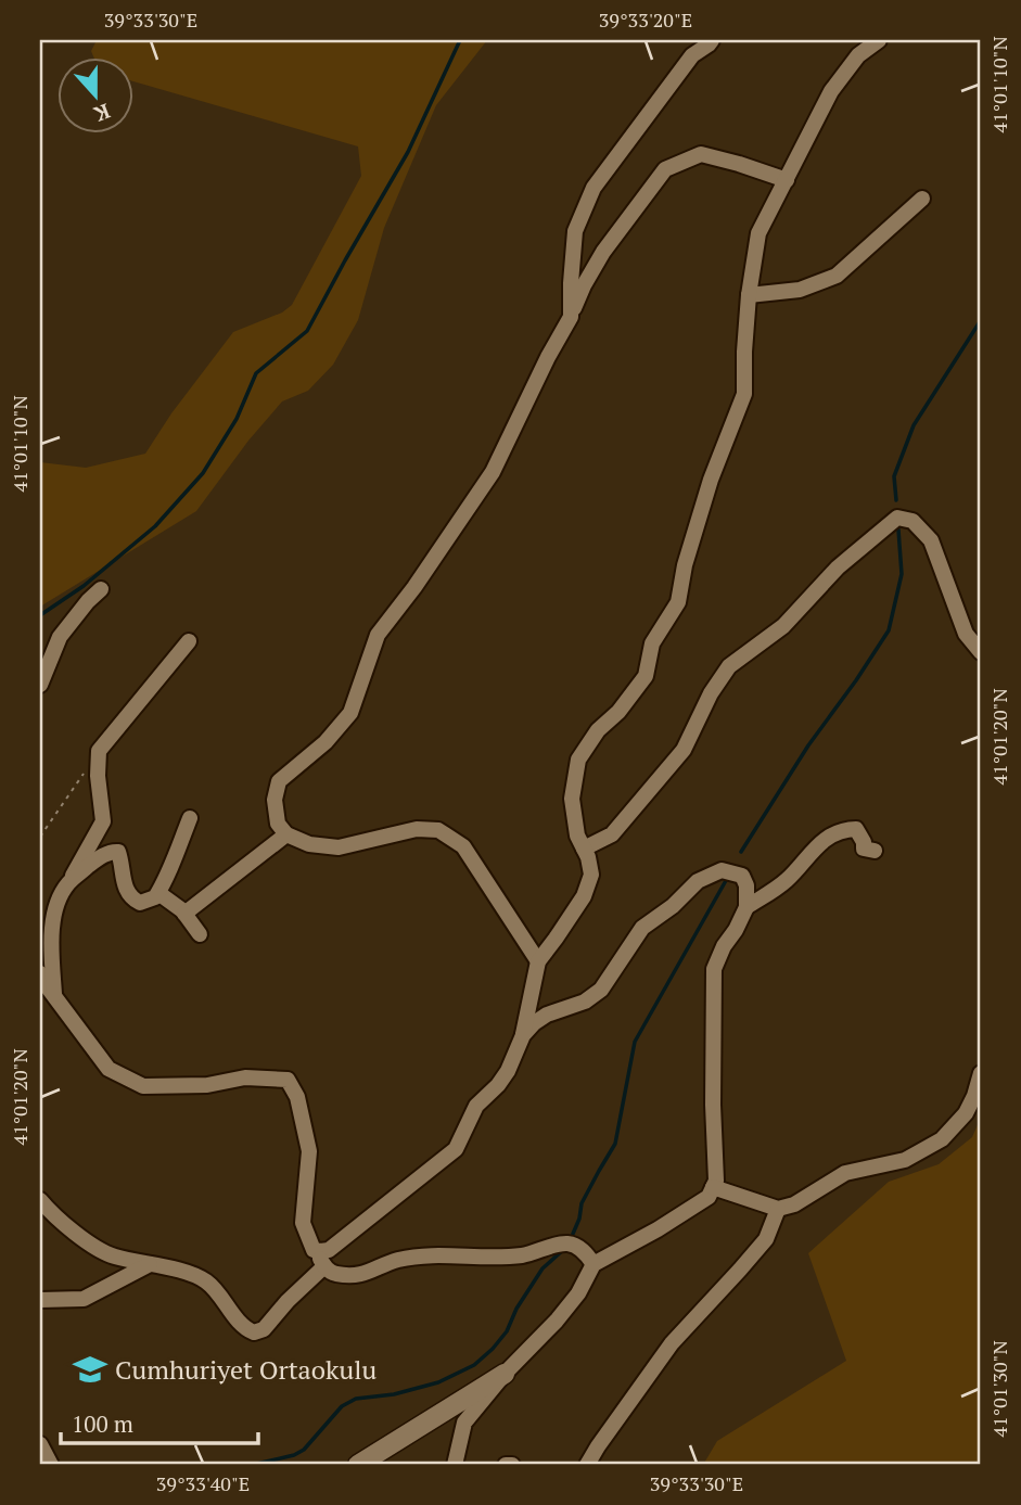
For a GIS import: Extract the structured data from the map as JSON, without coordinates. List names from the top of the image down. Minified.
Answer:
{"places":{"school or university":["Cumhuriyet Ortaokulu"]},"scale_bar":"100 m","north":"bottom","coordinates":["39°33'30\"E","39°33'20\"E","41°01'10\"N","41°01'20\"N","41°01'30\"N","39°33'40\"E"]}
